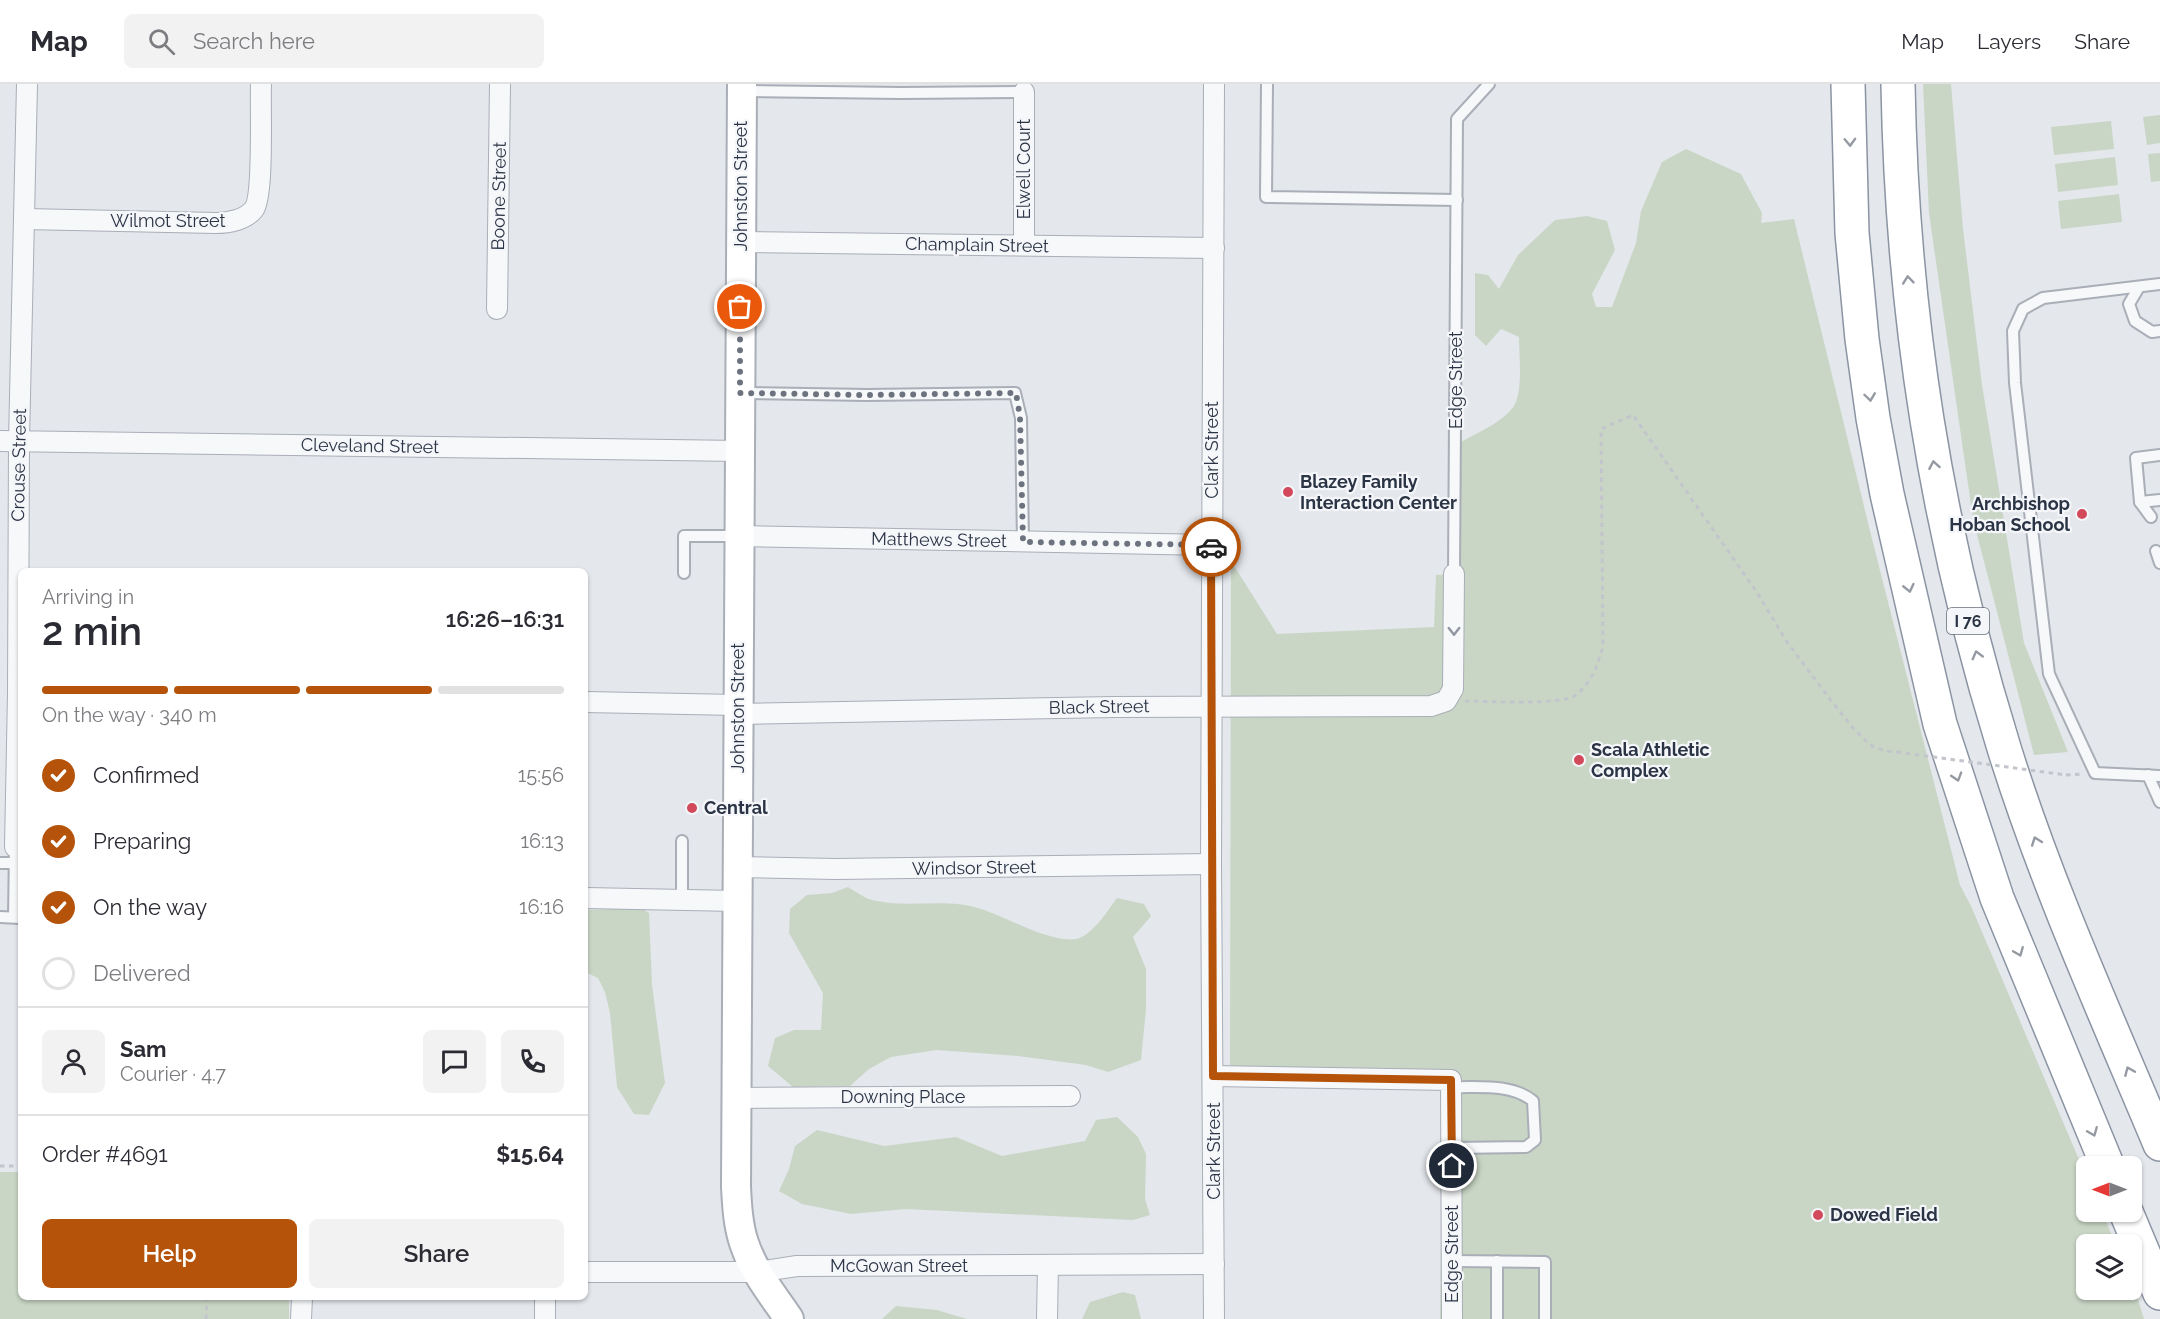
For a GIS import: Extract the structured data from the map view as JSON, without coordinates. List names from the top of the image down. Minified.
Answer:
{"streets":{"highway":["I 76"],"main road":["Johnston Street"],"street":["Elwell Court","Boone Street","Wilmot Street","Champlain Street","Edge Street","Cleveland Street","Clark Street","Crouse Street","Matthews Street","Black Street","Windsor Street","Downing Place","McGowan Street"]},"crossings":[["Elwell Court","Champlain Street"],["Johnston Street","Champlain Street"],["Johnston Street","Cleveland Street"],["Johnston Street","Matthews Street"],["Johnston Street","Black Street"],["Johnston Street","Windsor Street"],["Johnston Street","Downing Place"],["Johnston Street","McGowan Street"],["Wilmot Street","Crouse Street"],["Champlain Street","Clark Street"],["Edge Street","Black Street"],["Cleveland Street","Crouse Street"],["Clark Street","Matthews Street"],["Clark Street","Black Street"],["Clark Street","Windsor Street"],["Clark Street","McGowan Street"]],"places":["Blazey Family Interaction Center","Archbishop Hoban School","Scala Athletic Complex","Central","Dowed Field"],"north":"left","page":{"header":"Map","search":"Search here","nav":["Map","Layers","Share"],"heading":["2 min","Arriving in","16:26–16:31"],"panel":["Sam","Courier · 4.7","Order #4691","$15.64"],"bar":"On the way · 340 m","list":[["Confirmed","15:56"],["Preparing","16:13"],["On the way","16:16"],"Delivered"],"buttons":["Help","Share"]}}
